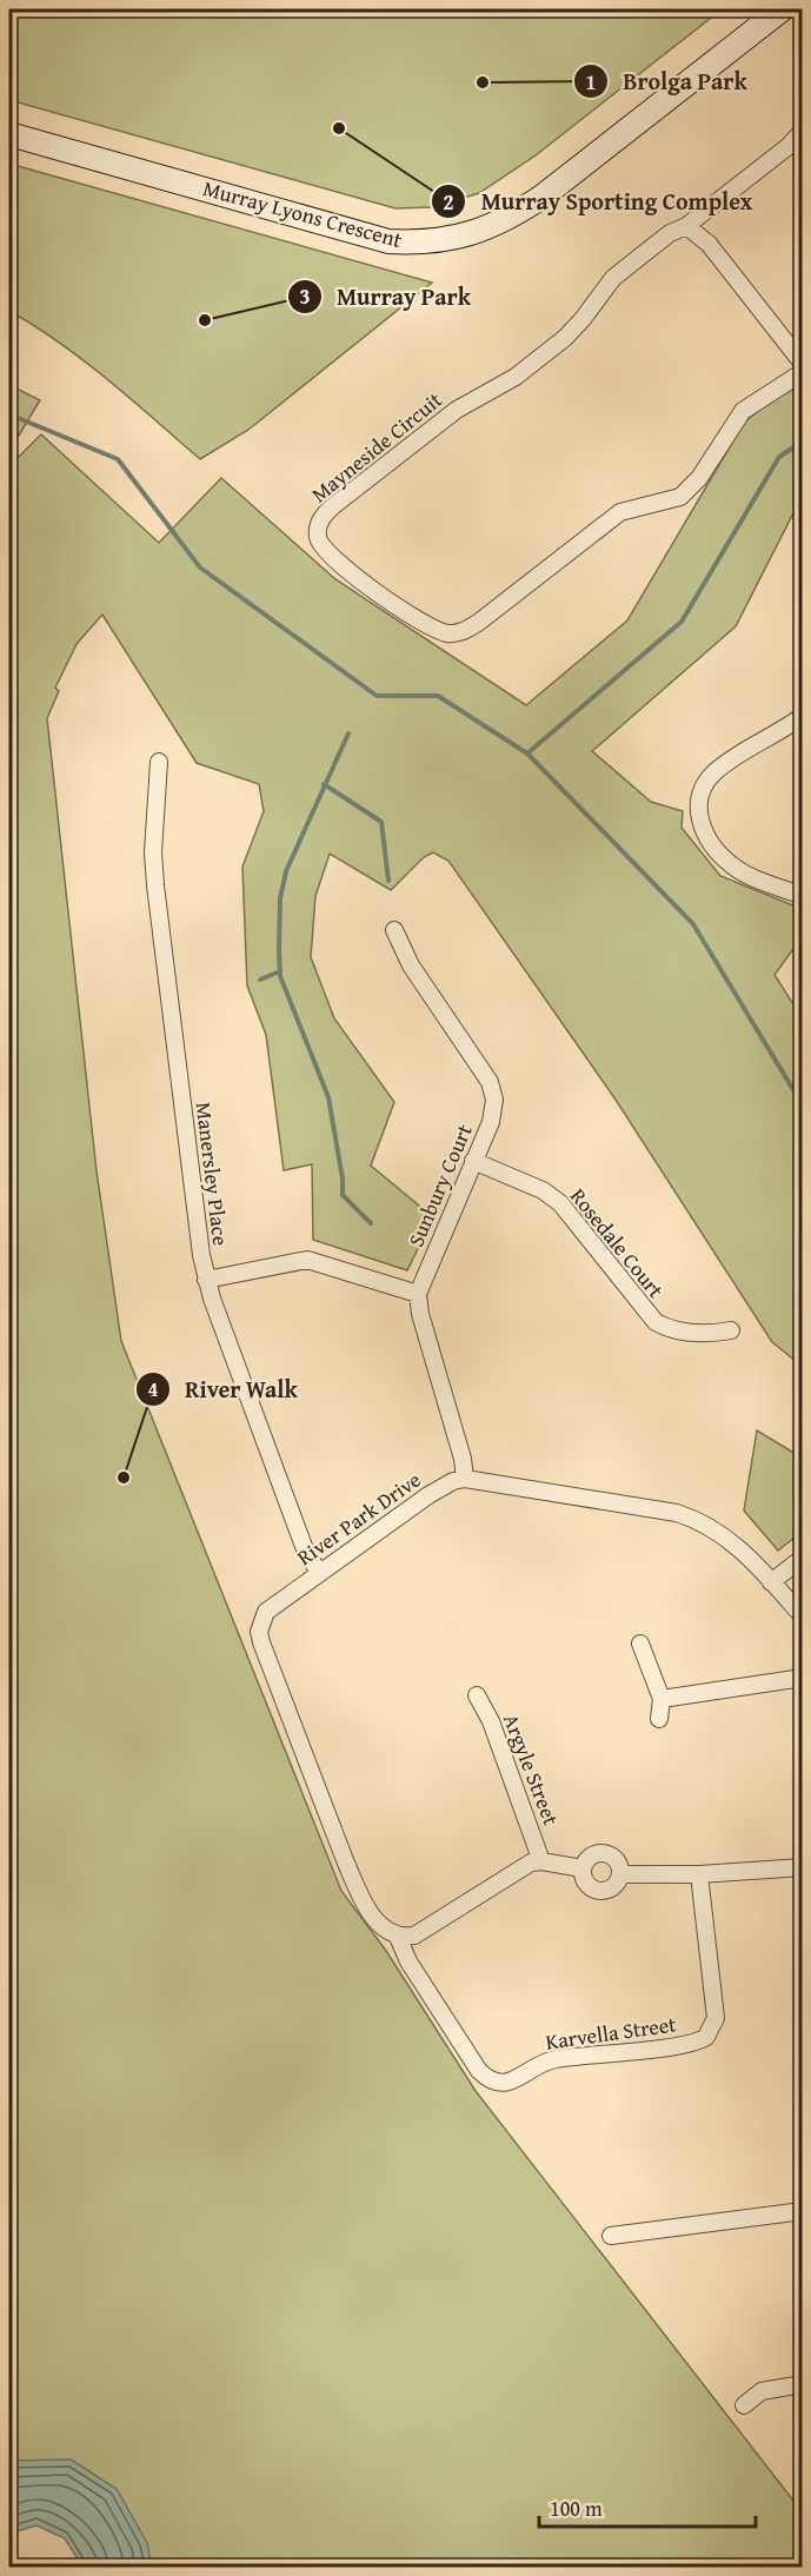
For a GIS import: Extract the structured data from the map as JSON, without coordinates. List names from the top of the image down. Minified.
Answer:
{"streets":{"street":["Murray Lyons Crescent","Mayneside Circuit","Manersley Place","Sunbury Court","Rosedale Court","River Park Drive","Argyle Street","Karvella Street"]},"crossings":[["Manersley Place","River Park Drive"],["Sunbury Court","Rosedale Court"],["River Park Drive","Karvella Street"]],"places":["Brolga Park","Murray Sporting Complex","Murray Park","River Walk"],"scale_bar":"100 m"}
